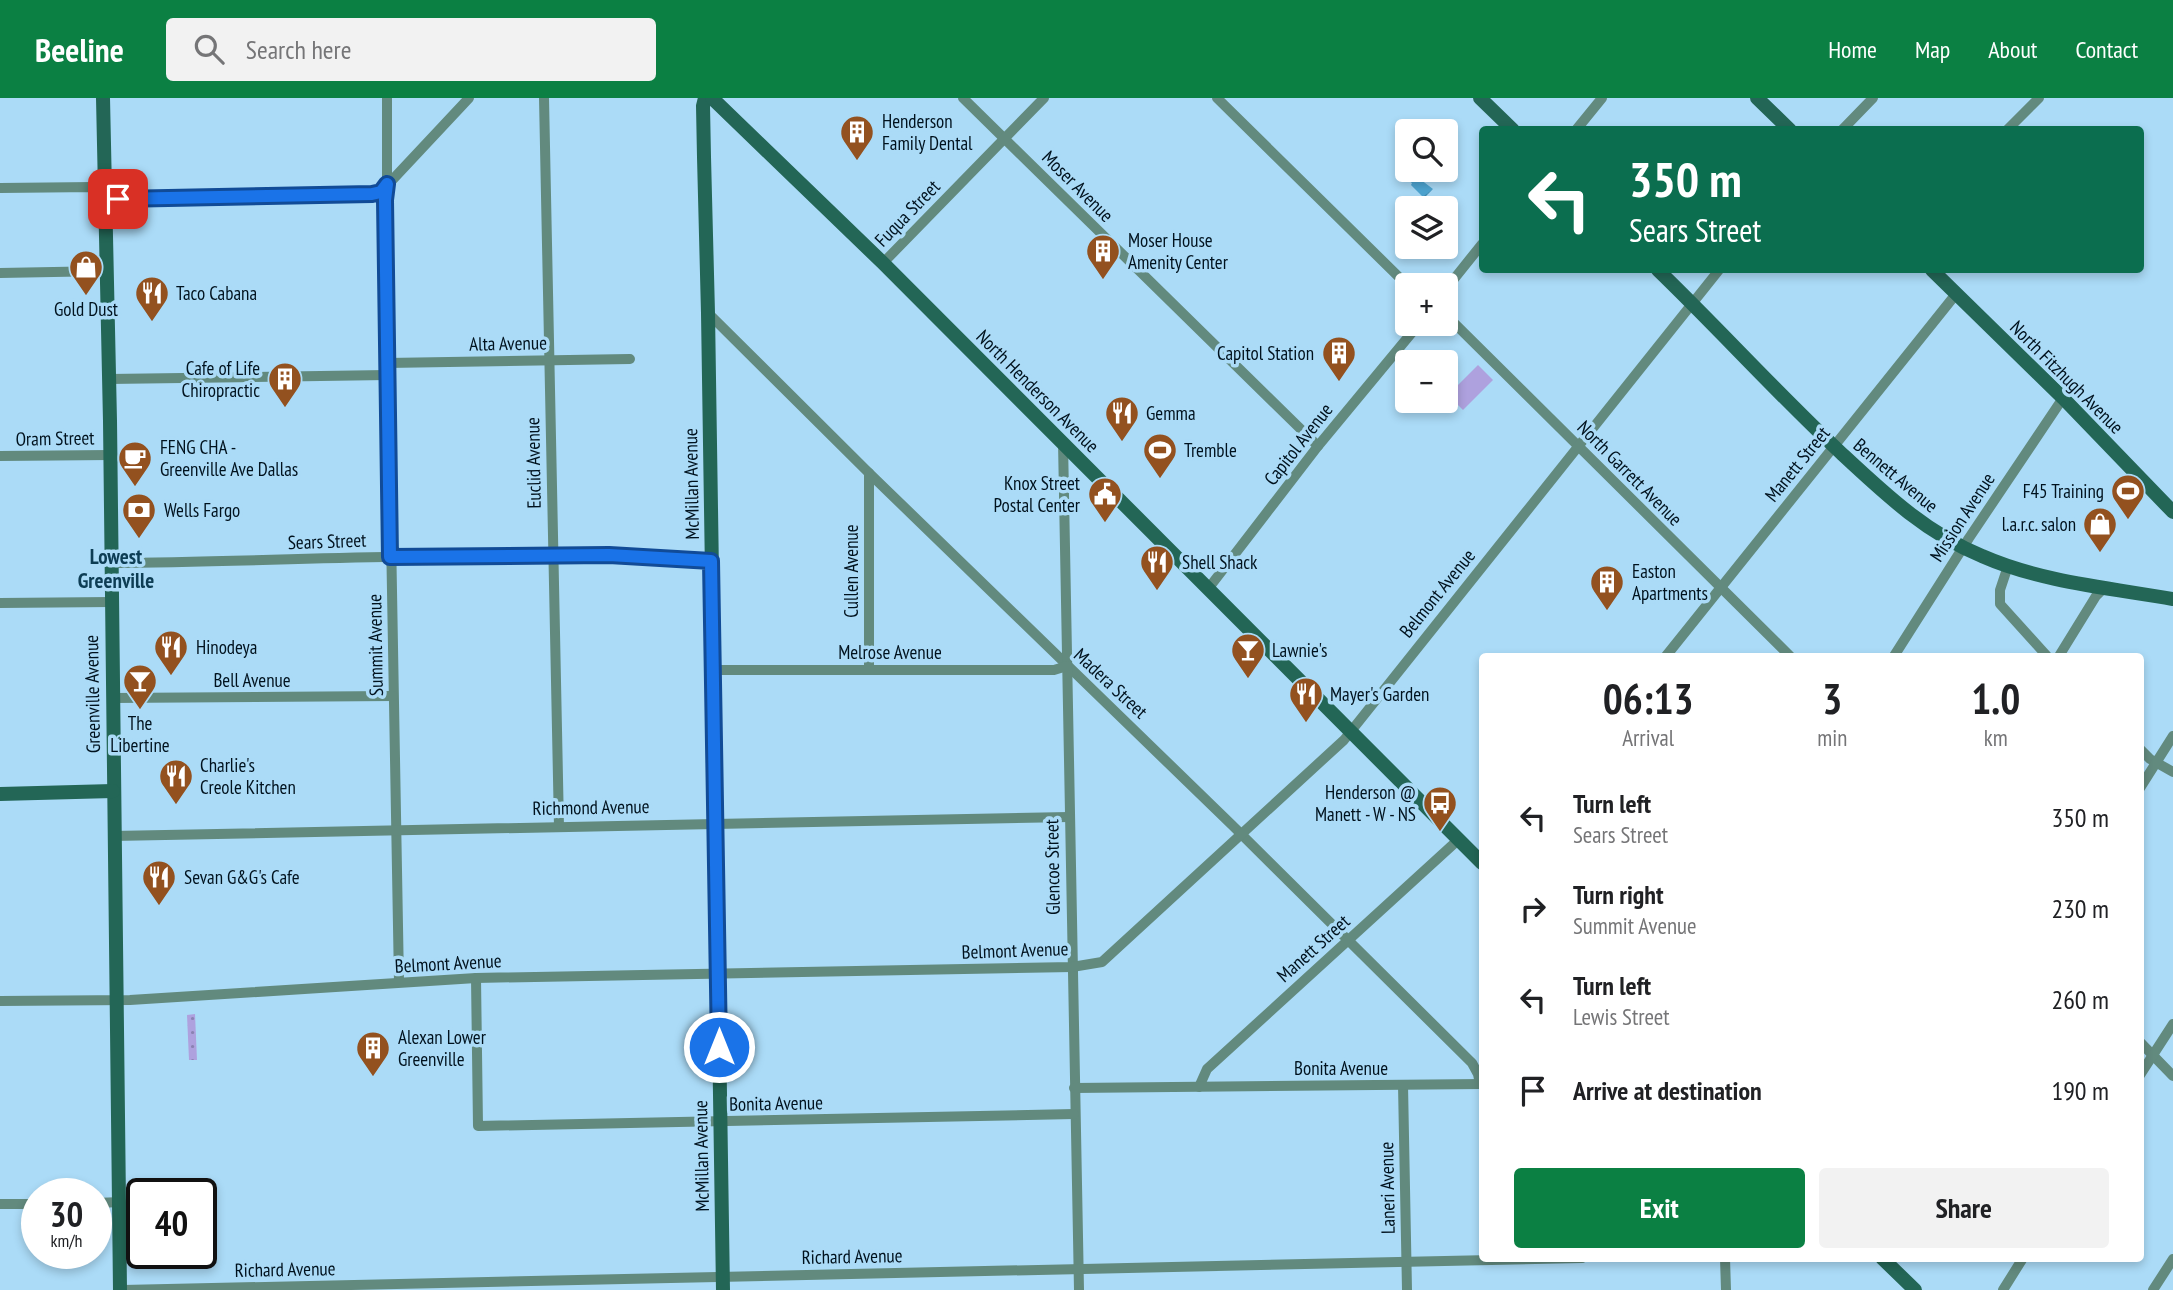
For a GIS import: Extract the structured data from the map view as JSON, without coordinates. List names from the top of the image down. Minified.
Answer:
{"streets":{"street":["Moser Avenue","Fuqua Street","Alta Avenue","North Fitzhugh Avenue","North Henderson Avenue","Oram Street","Capitol Avenue","Euclid Avenue","Manett Street","North Garrett Avenue","Bennett Avenue","McMillan Avenue","Mission Avenue","Sears Street","Cullen Avenue","Belmont Avenue","Summit Avenue","Melrose Avenue","Bell Avenue","Madera Street","Greenville Avenue","Richmond Avenue","Glencoe Street","Bonita Avenue","Laneri Avenue","Richard Avenue"]},"crossings":[["Moser Avenue","Fuqua Street"],["Moser Avenue","Capitol Avenue"],["Fuqua Street","North Henderson Avenue"],["Alta Avenue","Euclid Avenue"],["Alta Avenue","Summit Avenue"],["North Fitzhugh Avenue","Manett Street"],["North Fitzhugh Avenue","Mission Avenue"],["North Henderson Avenue","Capitol Avenue"],["North Henderson Avenue","Manett Street"],["North Henderson Avenue","Belmont Avenue"],["North Henderson Avenue","Glencoe Street"],["Oram Street","Greenville Avenue"],["Euclid Avenue","Sears Street"],["Euclid Avenue","Richmond Avenue"],["Manett Street","North Garrett Avenue"],["Manett Street","Bennett Avenue"],["Manett Street","Madera Street"],["Manett Street","Bonita Avenue"],["North Garrett Avenue","Belmont Avenue"],["Bennett Avenue","Mission Avenue"],["Bennett Avenue","Belmont Avenue"],["McMillan Avenue","Sears Street"],["McMillan Avenue","Belmont Avenue"],["McMillan Avenue","Melrose Avenue"],["McMillan Avenue","Madera Street"],["McMillan Avenue","Richmond Avenue"],["McMillan Avenue","Bonita Avenue"],["McMillan Avenue","Richard Avenue"],["Sears Street","Summit Avenue"],["Sears Street","Greenville Avenue"],["Cullen Avenue","Melrose Avenue"],["Cullen Avenue","Madera Street"],["Belmont Avenue","Summit Avenue"],["Belmont Avenue","Madera Street"],["Belmont Avenue","Greenville Avenue"],["Belmont Avenue","Glencoe Street"],["Belmont Avenue","Bonita Avenue"],["Summit Avenue","Bell Avenue"],["Summit Avenue","Richmond Avenue"],["Melrose Avenue","Madera Street"],["Melrose Avenue","Glencoe Street"],["Bell Avenue","Greenville Avenue"],["Madera Street","Glencoe Street"],["Greenville Avenue","Richmond Avenue"],["Greenville Avenue","Richard Avenue"],["Richmond Avenue","Glencoe Street"],["Glencoe Street","Bonita Avenue"],["Glencoe Street","Richard Avenue"],["Bonita Avenue","Laneri Avenue"],["Laneri Avenue","Richard Avenue"]],"districts":["Lowest Greenville"],"places":{"building":["Henderson Family Dental","Moser House Amenity Center","Capitol Station","Cafe of Life Chiropractic","Easton Apartments","Alexan Lower Greenville"],"shop":["Gold Dust","l.a.r.c. salon"],"restaurant":["Taco Cabana","Gemma","Shell Shack","Hinodeya","Mayer's Garden","Charlie's Creole Kitchen","Sevan G&G's Cafe"],"sports":["Tremble","F45 Training"],"cafe":["FENG CHA - Greenville Ave Dallas"],"public building":["Knox Street Postal Center"],"bank":["Wells Fargo"],"bar":["Lawnie's","The Libertine"],"bus stop":["Henderson @ Manett - W - NS"]},"page":{"header":"Beeline","search":"Search here","nav":["Home","Map","About","Contact"],"map_buttons":["+","−"],"turn":["350 m","Sears Street"],"eta":["06:13","Arrival","3","min","1.0","km"],"list":[{"name":"Turn left","note":"Sears Street","value":"350 m"},{"name":"Turn right","note":"Summit Avenue","value":"230 m"},{"name":"Turn left","note":"Lewis Street","value":"260 m"},{"name":"Arrive at destination","value":"190 m"}],"buttons":["Exit","Share"],"speed":"30 km/h","limit":"40"}}
